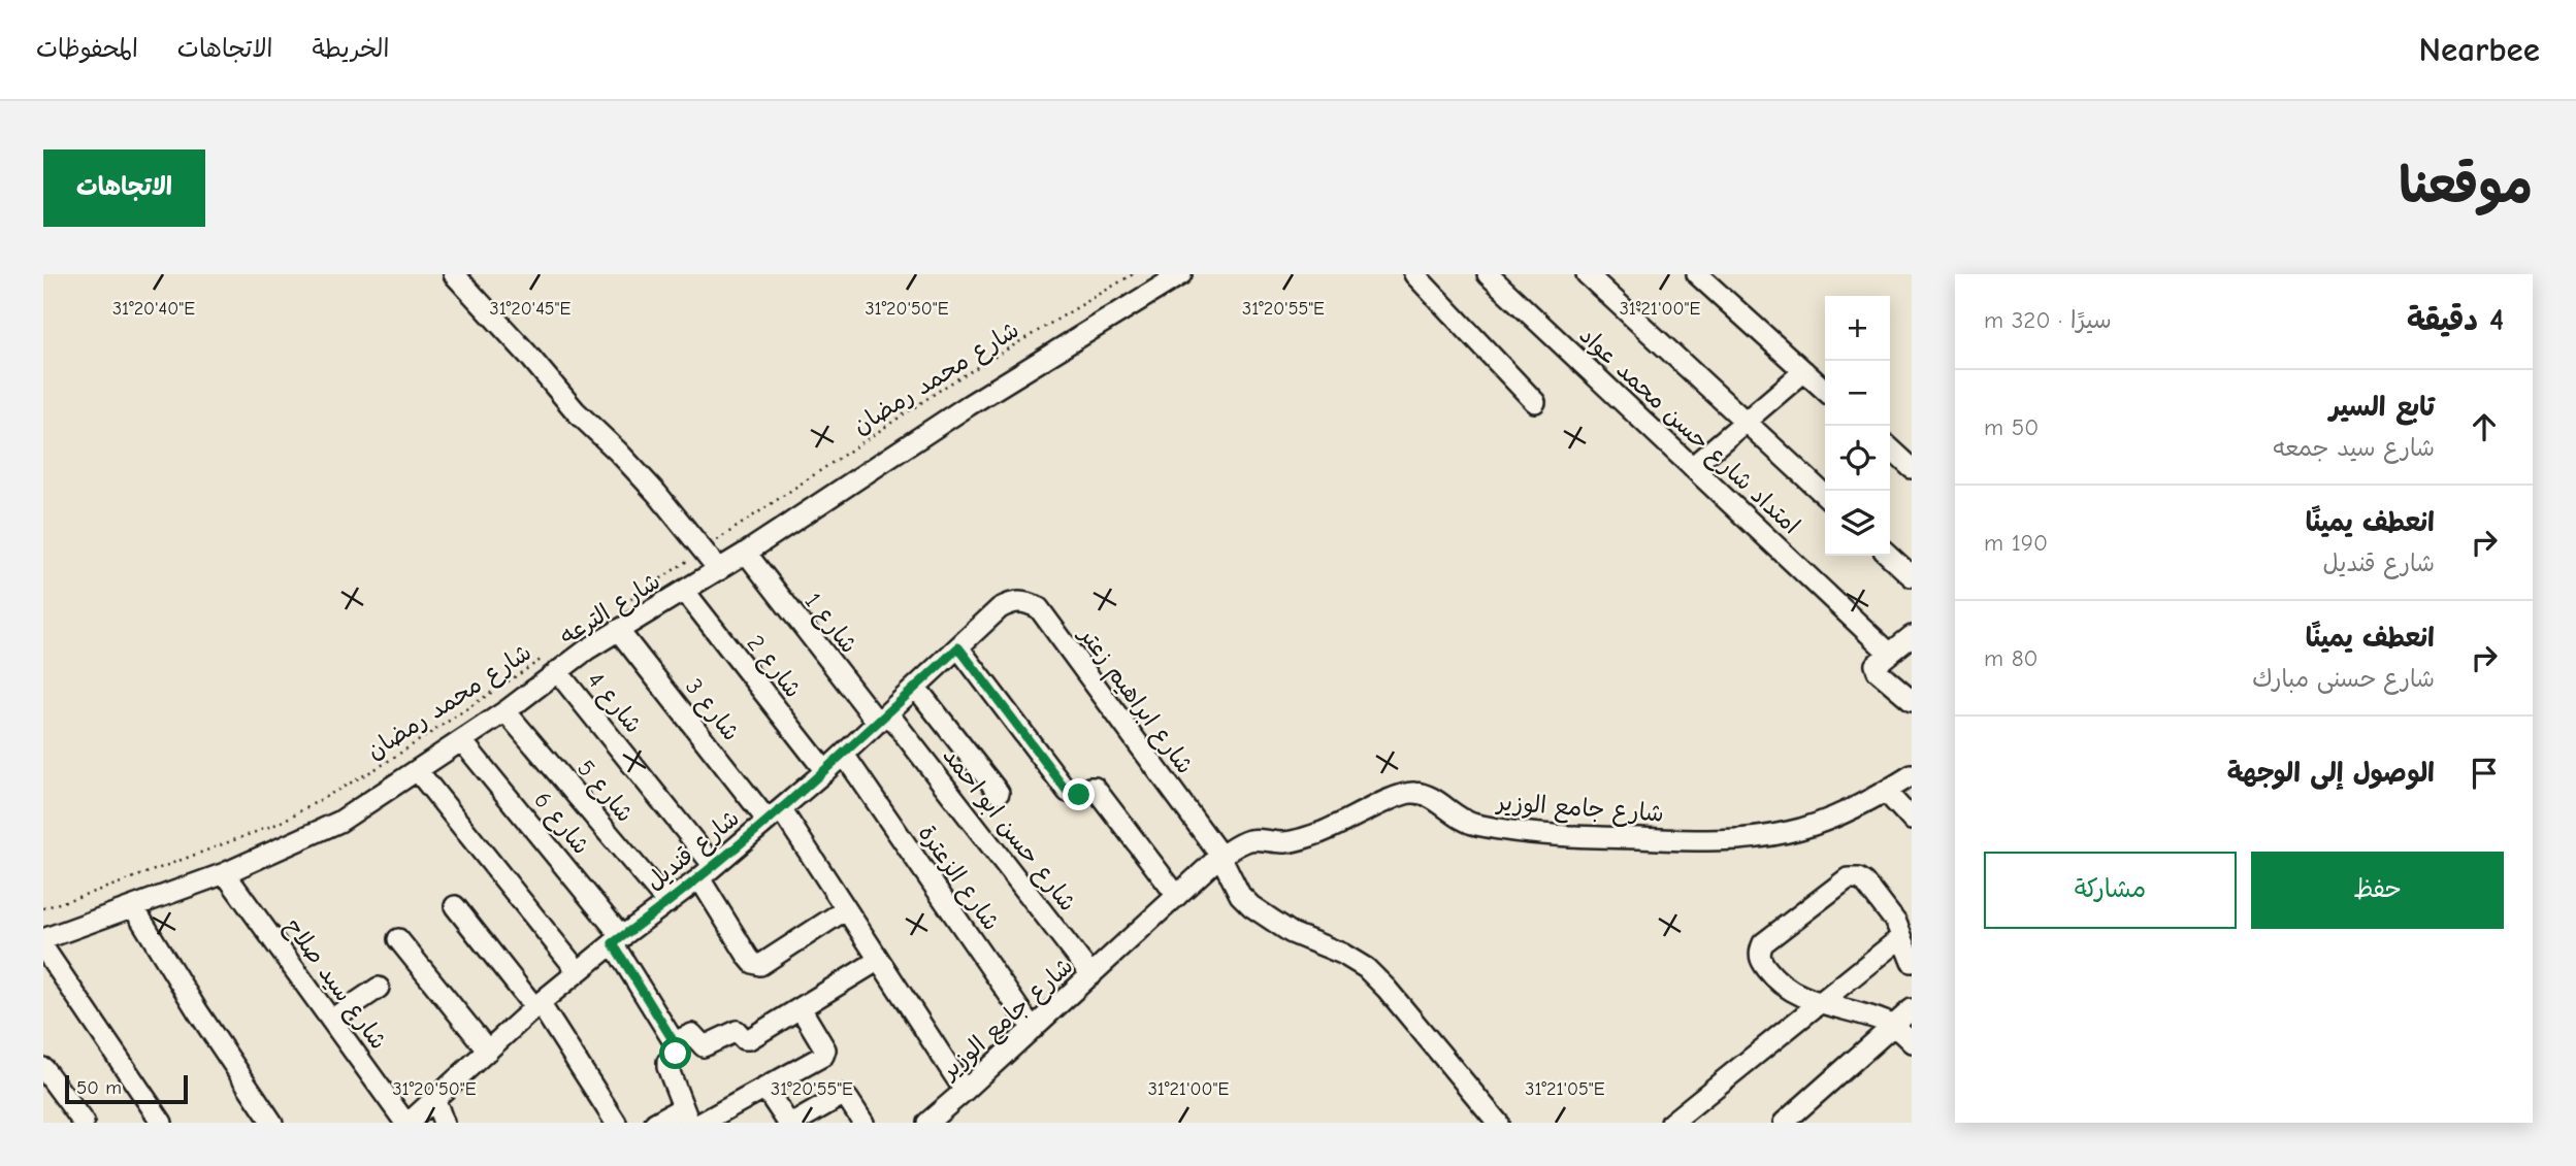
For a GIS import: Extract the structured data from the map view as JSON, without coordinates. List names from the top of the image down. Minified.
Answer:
{"streets":{"street":["امتداد شارع حسن محمد عواد","شارع الترعه","شارع 1","شارع 2","شارع ابراهيم زعتر","شارع 4","شارع 3","شارع 5","شارع جامع الوزير","شارع 6","شارع حسن ابو احمد","شارع قنديل","شارع الزعترة","شارع سيد صلاح"],"path":["شارع محمد رمضان"]},"crossings":[["شارع محمد رمضان","شارع الترعه"],["شارع محمد رمضان","شارع 4"],["شارع محمد رمضان","شارع 3"],["شارع الترعه","شارع 1"],["شارع الترعه","شارع 2"],["شارع الترعه","شارع 4"],["شارع الترعه","شارع 3"],["شارع الترعه","شارع 5"],["شارع الترعه","شارع 6"],["شارع الترعه","شارع سيد صلاح"],["شارع 1","شارع حسن ابو احمد"],["شارع 1","شارع قنديل"],["شارع 2","شارع قنديل"],["شارع ابراهيم زعتر","شارع جامع الوزير"],["شارع ابراهيم زعتر","شارع قنديل"],["شارع 4","شارع 3"],["شارع 4","شارع قنديل"],["شارع 3","شارع جامع الوزير"],["شارع 3","شارع قنديل"],["شارع 5","شارع قنديل"],["شارع جامع الوزير","شارع حسن ابو احمد"],["شارع جامع الوزير","شارع الزعترة"],["شارع 6","شارع قنديل"],["شارع حسن ابو احمد","شارع قنديل"],["شارع قنديل","شارع الزعترة"],["شارع قنديل","شارع سيد صلاح"]],"scale_bar":"50 m","page":{"header":"Nearbee","nav":["الخريطة","الاتجاهات","المحفوظات"],"title":"موقعنا","buttons":["الاتجاهات",["حفظ","مشاركة"]],"heading":["4 دقيقة","سيرًا · 320 m"],"map_buttons":["+","−"],"list":[["تابع السير","شارع سيد جمعه","50 m"],["انعطف يمينًا","شارع قنديل","190 m"],["انعطف يمينًا","شارع حسنى مبارك","80 m"],"الوصول إلى الوجهة"],"scale":"50 m"},"coordinates":["31°20'45\"E","31°20'50\"E","31°20'55\"E","31°21'00\"E","31°20'40\"E","31°21'05\"E"]}
